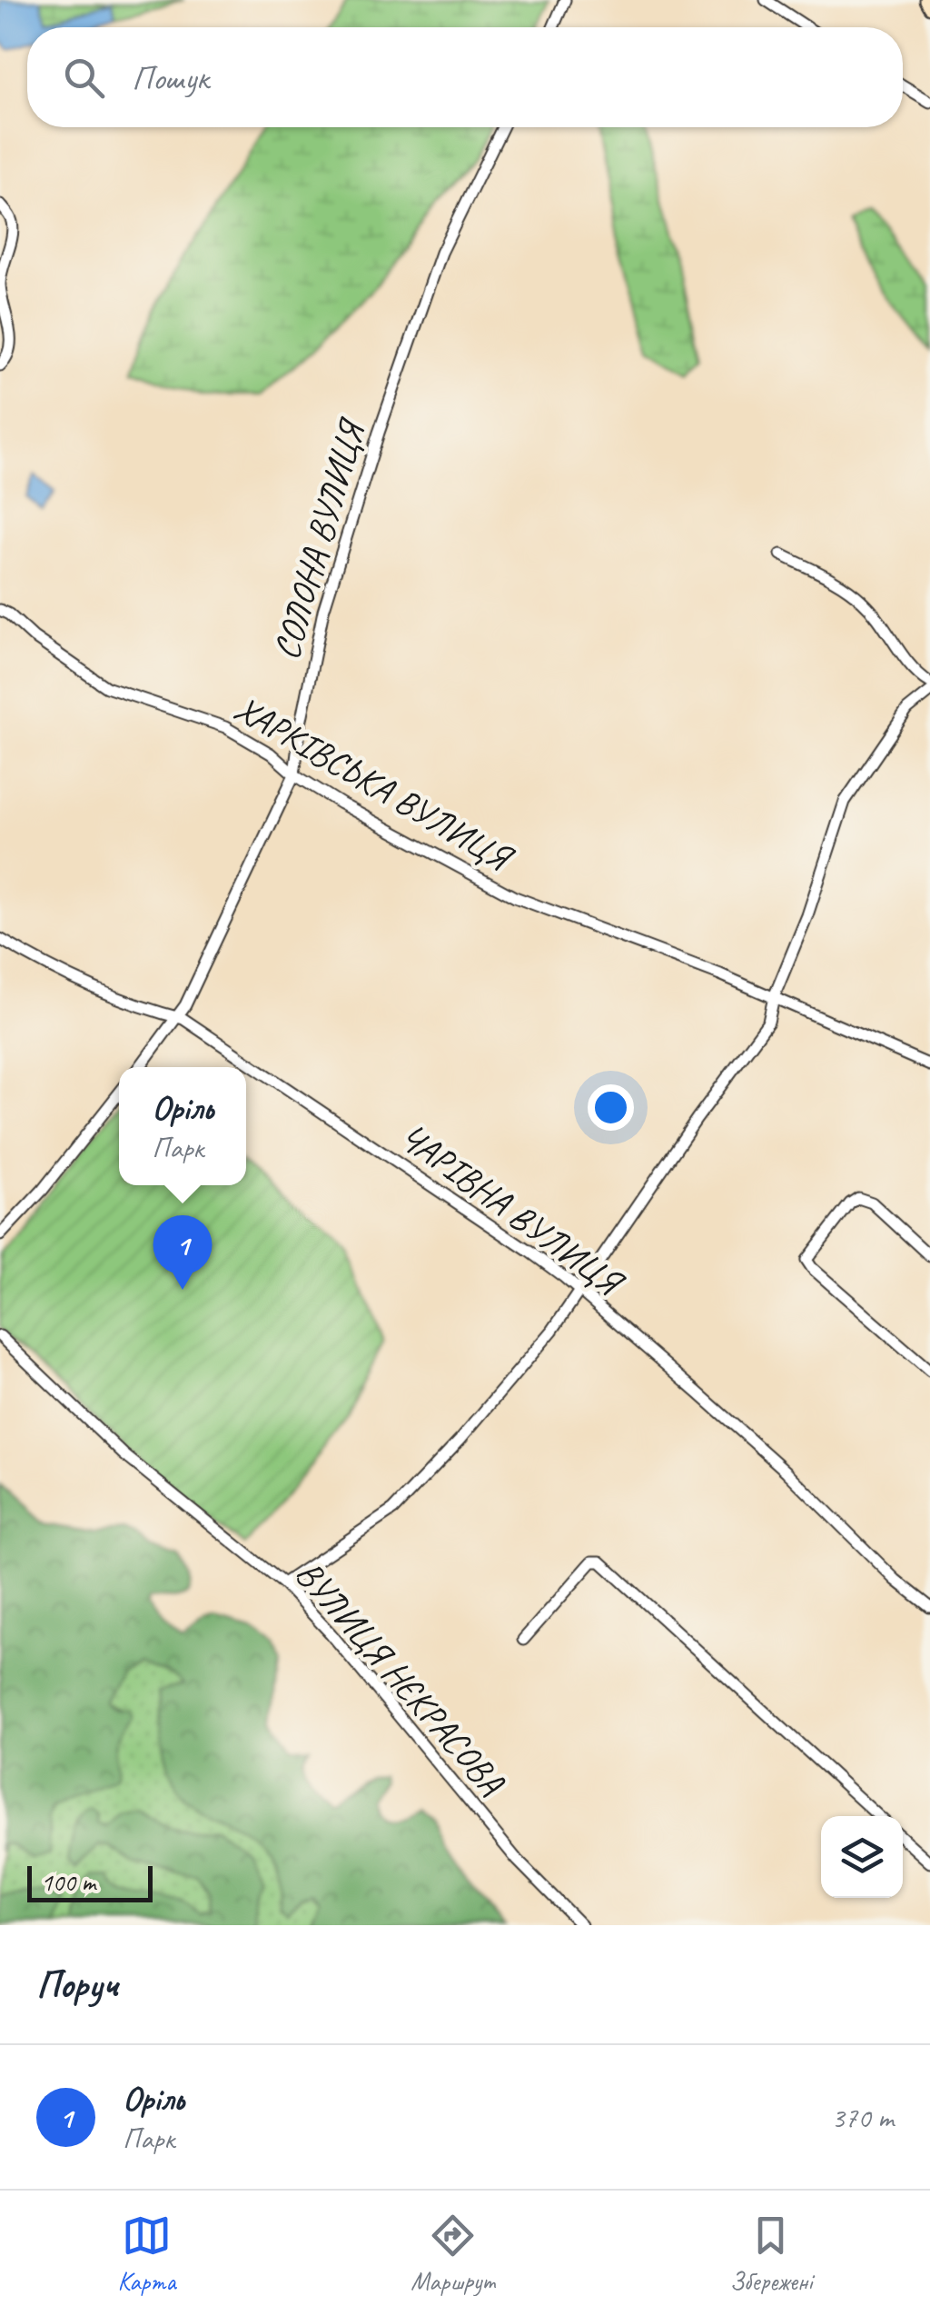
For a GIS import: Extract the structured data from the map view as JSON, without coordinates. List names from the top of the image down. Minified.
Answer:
{"streets":{"street":["СОЛОНА ВУЛИЦЯ","ХАРКІВСЬКА ВУЛИЦЯ","ЧАРІВНА ВУЛИЦЯ","ВУЛИЦЯ НЄКРАСОВА"]},"crossings":[["СОЛОНА ВУЛИЦЯ","ХАРКІВСЬКА ВУЛИЦЯ"],["СОЛОНА ВУЛИЦЯ","ЧАРІВНА ВУЛИЦЯ"]],"scale_bar":"100 m","page":{"search":"Пошук","popup":["Оріль","Парк"],"pins":"1","scale":"100 m","heading":"Поруч","list":[{"mark":"1","name":"Оріль","note":"Парк","value":"370 m"}],"nav":["Карта","Маршрут","Збережені"]}}
